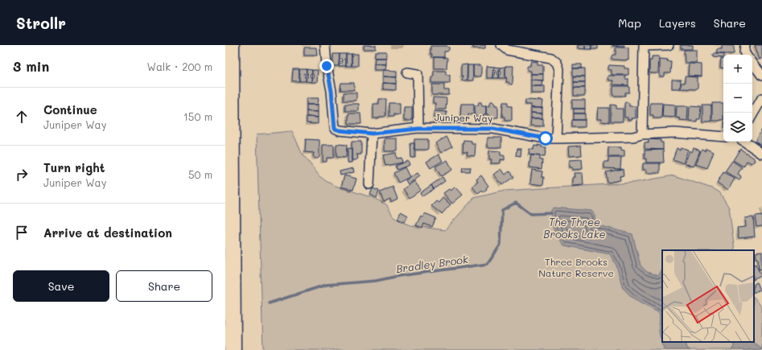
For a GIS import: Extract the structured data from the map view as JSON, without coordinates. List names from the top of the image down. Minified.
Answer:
{"streets":{"street":["Juniper Way"]},"water":["The Three Brooks Lake","Bradley Brook"],"parks":["Three Brooks Nature Reserve"],"house_numbers":["91","70","110"],"page":{"header":"Strollr","nav":["Map","Layers","Share"],"heading":["3 min","Walk · 200 m"],"map_buttons":["+","−"],"list":[["Continue","Juniper Way","150 m"],["Turn right","Juniper Way","50 m"],"Arrive at destination"],"buttons":["Save","Share"]}}
